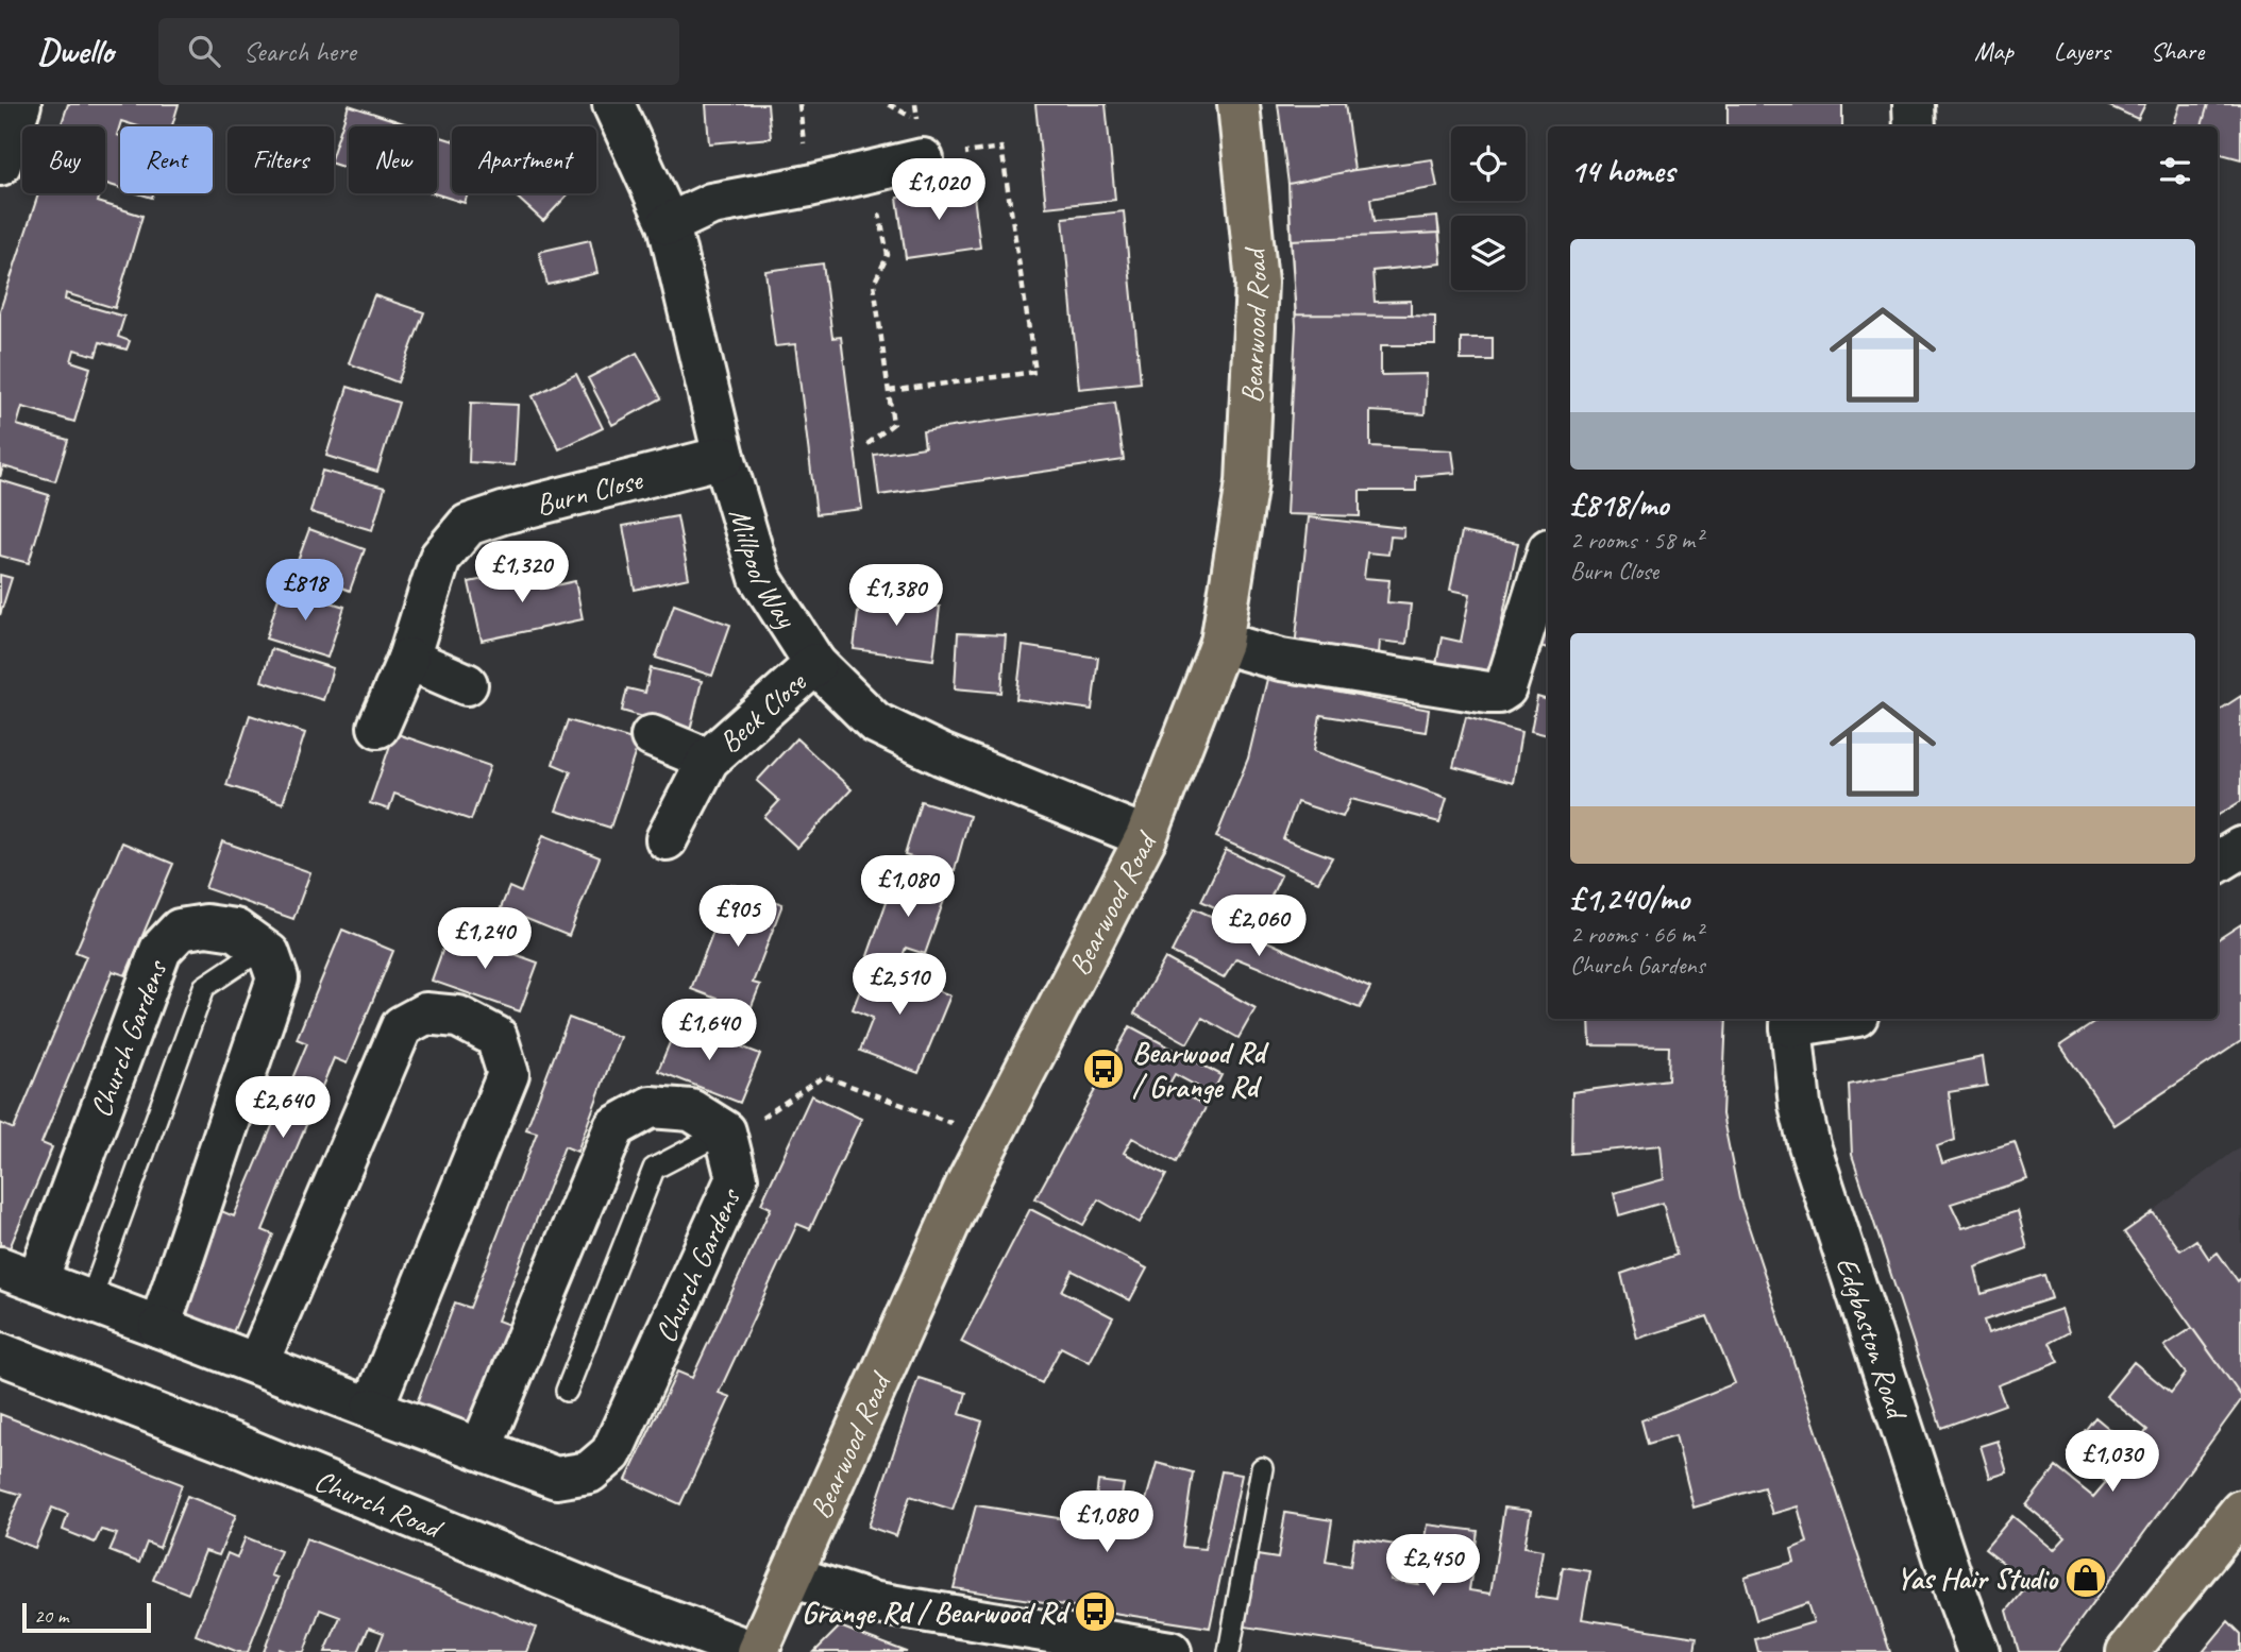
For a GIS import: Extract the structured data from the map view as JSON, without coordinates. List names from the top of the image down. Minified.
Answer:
{"streets":{"main road":["Bearwood Road"],"street":["Burn Close","Millpool Way","Beck Close","Church Gardens","Edgbaston Road","Church Road"]},"crossings":[["Bearwood Road","Millpool Way"],["Bearwood Road","Church Road"],["Burn Close","Millpool Way"],["Millpool Way","Beck Close"]],"places":{"bus stop":["Bearwood Rd / Grange Rd","Grange Rd / Bearwood Rd"],"shop":["Yas Hair Studio"]},"scale_bar":"20 m","page":{"header":"Dwello","search":"Search here","nav":["Map","Layers","Share"],"chip":["Buy","Rent","Filters","New","Apartment"],"heading":"14 homes","price":["£1,020","£1,320","£818","£1,380","£1,080","£905","£2,060","£1,240","£2,510","£1,640","£2,640","£1,030","£1,080","£2,450"],"list":[{"name":"£818/mo","note":"2 rooms · 58 m² · Burn Close"},{"name":"£1,240/mo","note":"2 rooms · 66 m² · Church Gardens"}],"scale":"20 m"}}
